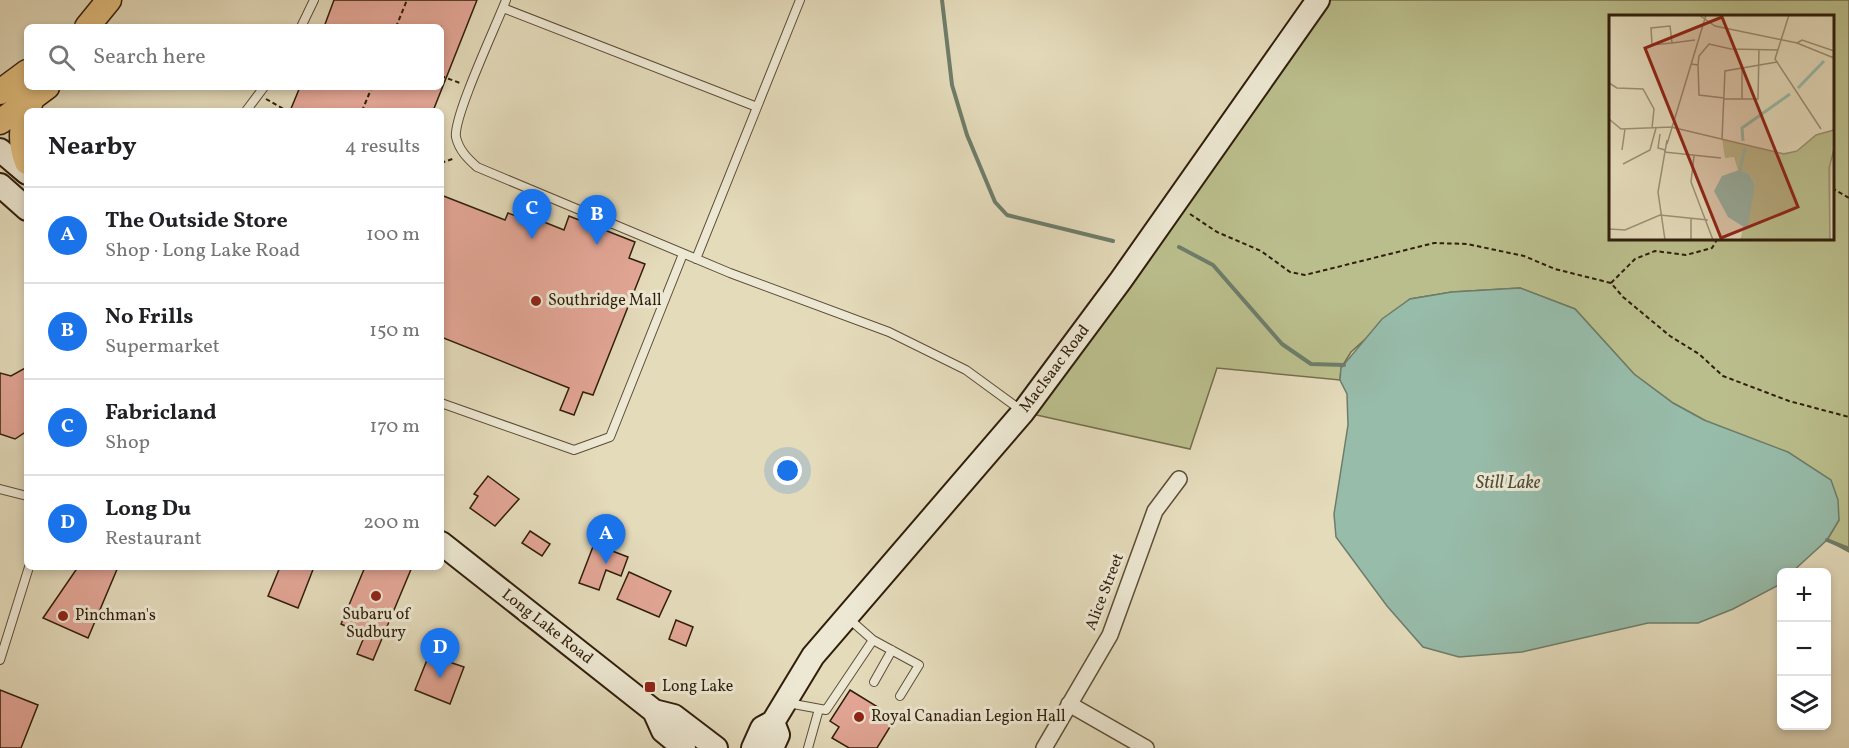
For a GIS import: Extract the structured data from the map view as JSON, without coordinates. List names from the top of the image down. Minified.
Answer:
{"streets":{"street":["MacIsaac Road","Alice Street","Long Lake Road"]},"water":["Still Lake"],"places":{"other":["Southridge Mall","Subaru of Sudbury","Pinchman's","Royal Canadian Legion Hall"],"transit":["Long Lake"]},"page":{"search":"Search here","heading":["Nearby","4 results"],"list":[{"mark":"A","name":"The Outside Store","note":"Shop · Long Lake Road","value":"100 m"},{"mark":"B","name":"No Frills","note":"Supermarket","value":"150 m"},{"mark":"C","name":"Fabricland","note":"Shop","value":"170 m"},{"mark":"D","name":"Long Du","note":"Restaurant","value":"200 m"}],"pins":["C","B","A","D"],"map_buttons":["+","−"]}}
